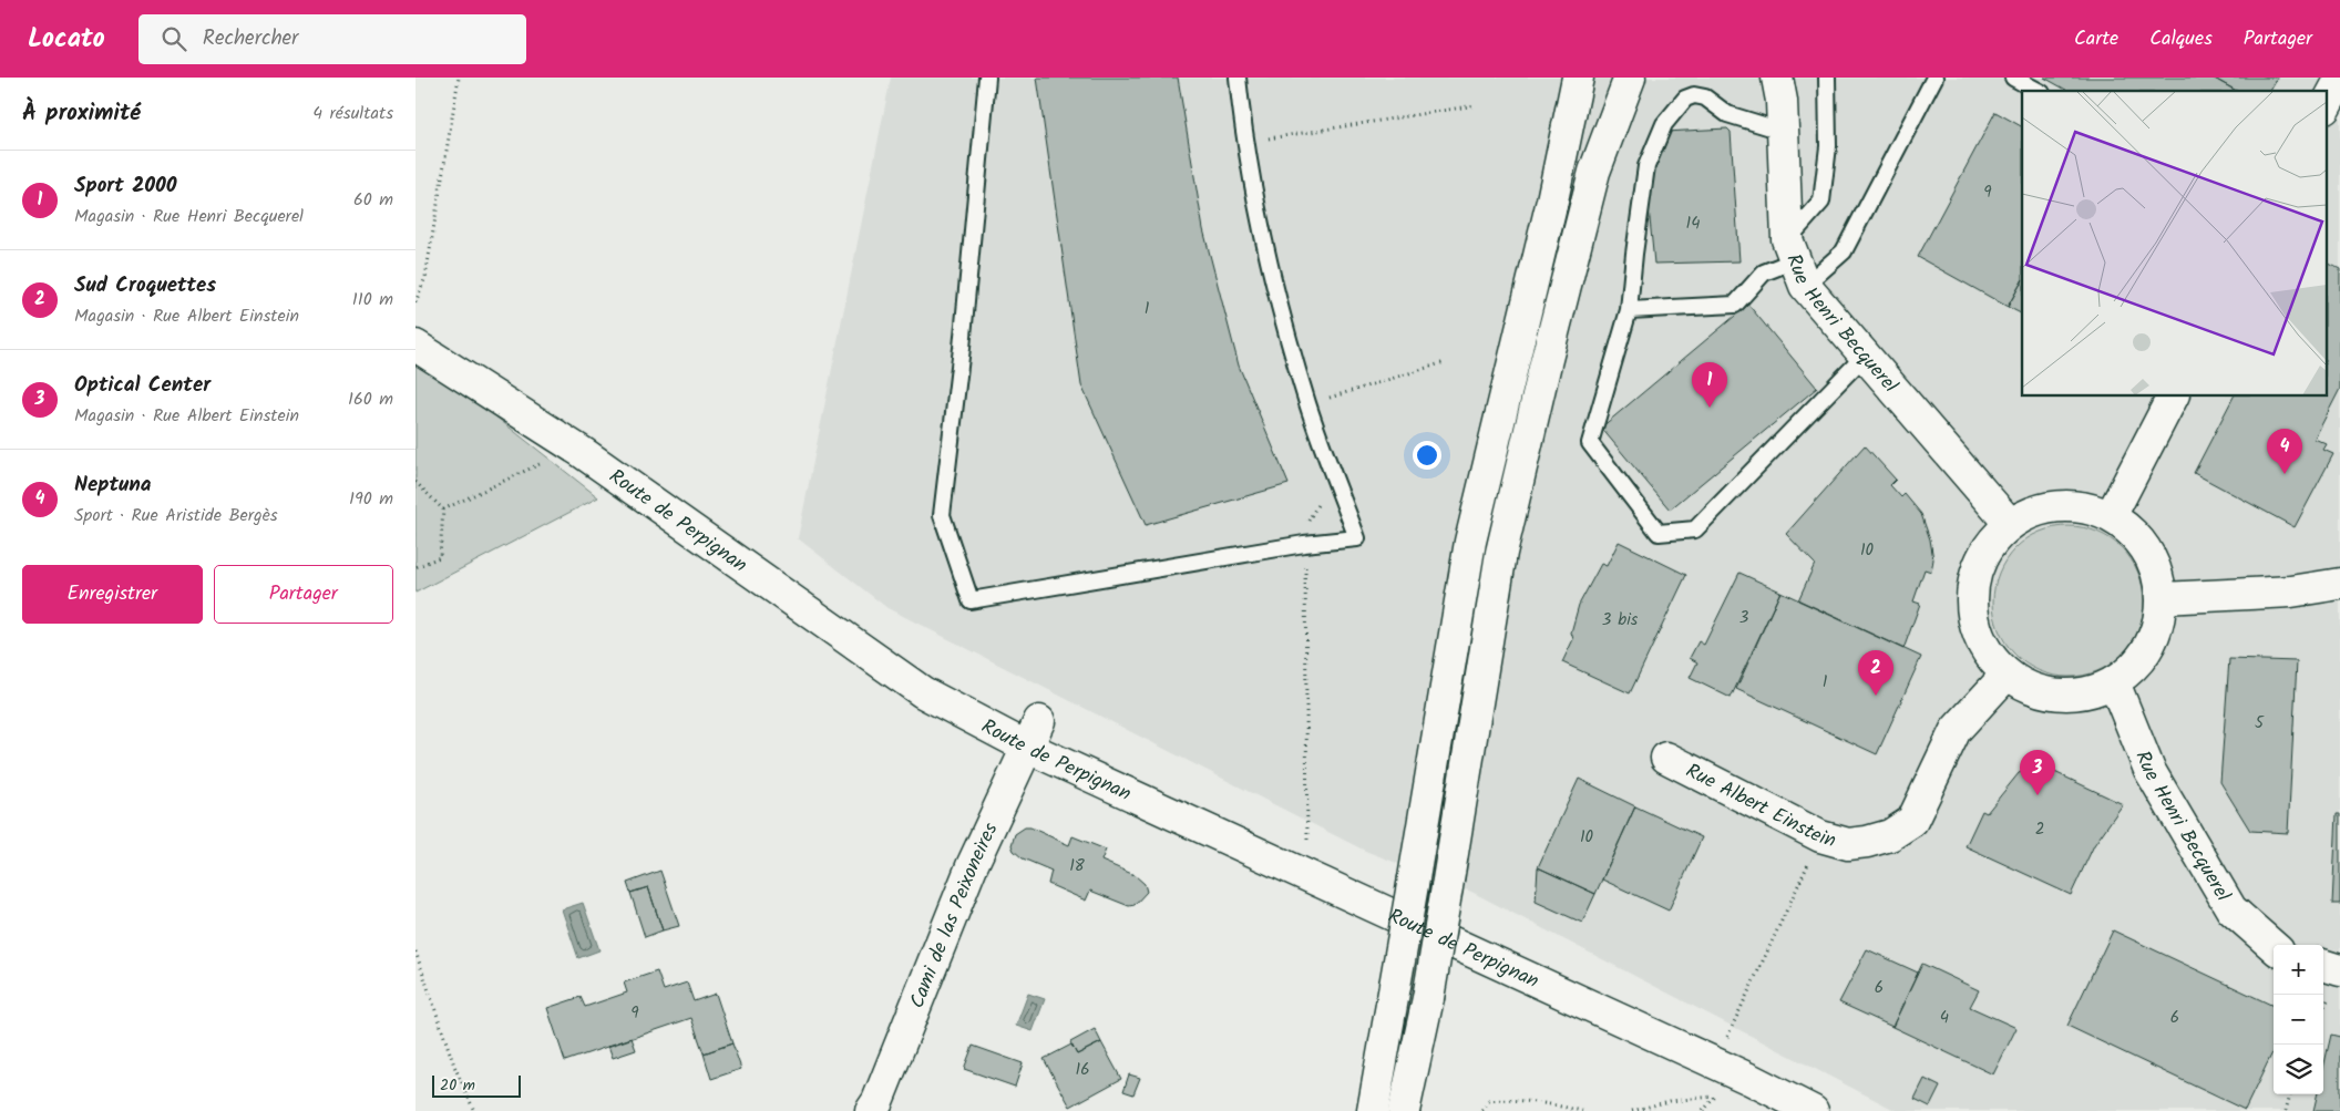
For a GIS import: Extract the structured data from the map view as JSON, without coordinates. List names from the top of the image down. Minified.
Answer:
{"streets":{"street":["Rue Henri Becquerel","Route de Perpignan","Rue Albert Einstein","Cami de las Peixoneires"]},"crossings":[["Rue Henri Becquerel","Rue Albert Einstein"],["Route de Perpignan","Cami de las Peixoneires"]],"house_numbers":["9","14","1","10","3","3 bis","1","5","2","10","18","6","9","4","6","16"],"scale_bar":"20 m","page":{"header":"Locato","search":"Rechercher","nav":["Carte","Calques","Partager"],"heading":["À proximité","4 résultats"],"list":[{"mark":"1","name":"Sport 2000","note":"Magasin · Rue Henri Becquerel","value":"60 m"},{"mark":"2","name":"Sud Croquettes","note":"Magasin · Rue Albert Einstein","value":"110 m"},{"mark":"3","name":"Optical Center","note":"Magasin · Rue Albert Einstein","value":"160 m"},{"mark":"4","name":"Neptuna","note":"Sport · Rue Aristide Bergès","value":"190 m"}],"pins":["1","4","2","3"],"buttons":["Enregistrer","Partager"],"map_buttons":["+","−"],"scale":"20 m"}}
